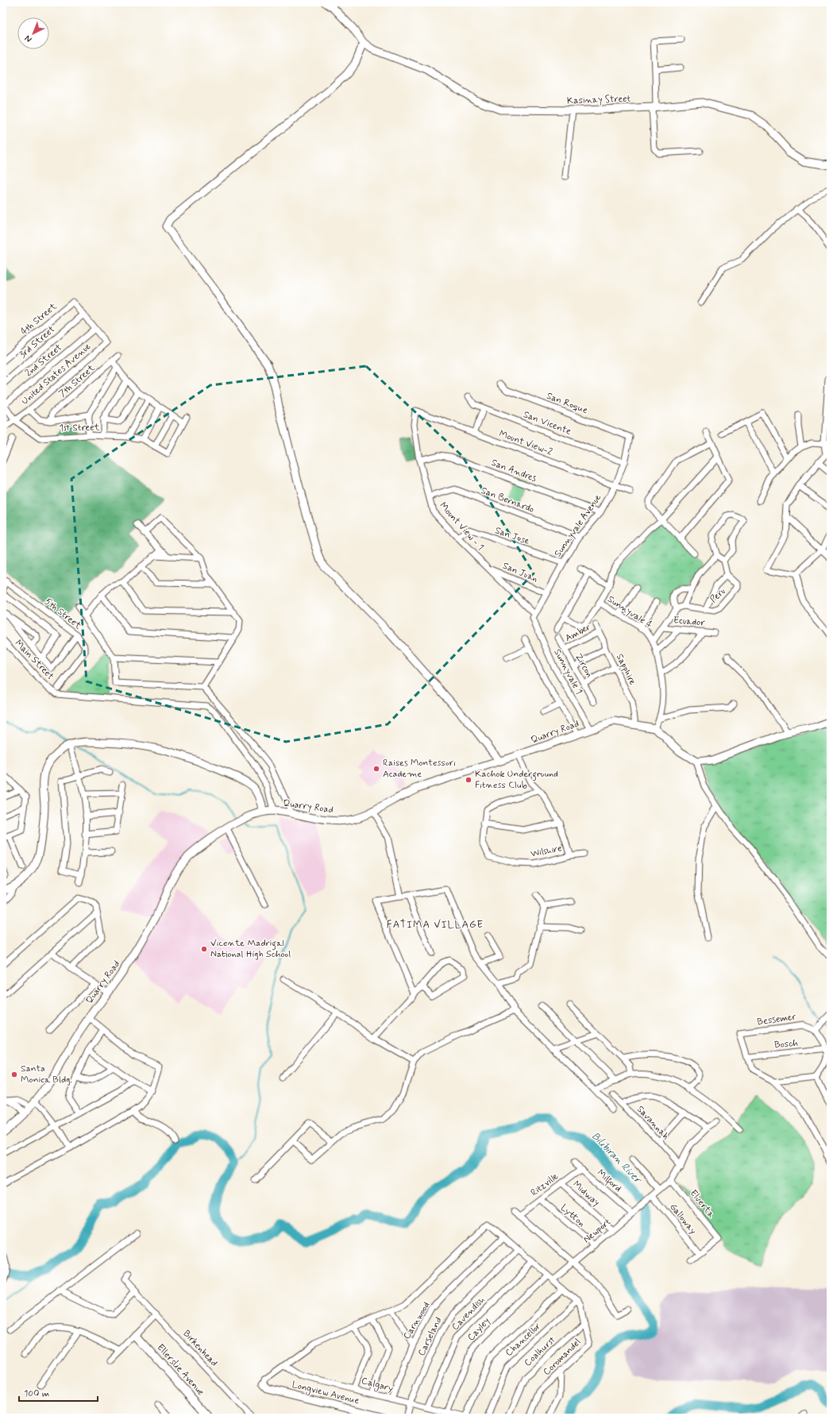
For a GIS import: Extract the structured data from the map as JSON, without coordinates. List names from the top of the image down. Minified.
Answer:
{"streets":{"street":["Kasinay Street","4th Street","3rd Street","2nd Street","United States Avenue","7th Street","San Roque","San Vicente","1st Street","Mount View-2","San Andres","San Bernardo","Sunnyvale Avenue","Mount View - 1","San Jose","San Juan","Peru","Sunnyvale 4","5th Street","Ecuador","Amber","Main Street","Zircon","Sapphire","Sunnyvale 1","Quarry Road","Wilshire","Bessemer","Bosch","Savannah","Milford","Ritzville","Midway","Elverta","Lytton","Galloway","Newport","Cavendish","Carnwood","Cayley","Carseland","Chancellor","Birkenhead","Coalhurst","Coromandel","Ellerslie Avenue","Calgary","Longview Avenue"]},"crossings":[["4th Street","3rd Street"],["2nd Street","United States Avenue"],["2nd Street","1st Street"],["United States Avenue","1st Street"],["San Roque","Sunnyvale Avenue"],["San Vicente","Sunnyvale Avenue"],["Mount View-2","Sunnyvale Avenue"],["Mount View-2","Mount View - 1"],["San Andres","Sunnyvale Avenue"],["San Andres","Mount View - 1"],["San Bernardo","Sunnyvale Avenue"],["San Bernardo","Mount View - 1"],["Sunnyvale Avenue","Mount View - 1"],["Sunnyvale Avenue","San Jose"],["Sunnyvale Avenue","San Juan"],["Sunnyvale Avenue","Sunnyvale 1"],["Mount View - 1","San Jose"],["Mount View - 1","San Juan"],["Sunnyvale 4","Quarry Road"],["5th Street","Main Street"],["Amber","Zircon"],["Amber","Sapphire"],["Sapphire","Quarry Road"],["Sunnyvale 1","Quarry Road"],["Bessemer","Bosch"],["Savannah","Newport"],["Milford","Ritzville"],["Milford","Newport"],["Ritzville","Midway"],["Ritzville","Lytton"],["Midway","Newport"],["Elverta","Galloway"],["Elverta","Newport"],["Lytton","Newport"],["Galloway","Newport"],["Newport","Coromandel"],["Cavendish","Coromandel"],["Cavendish","Calgary"],["Carnwood","Coromandel"],["Carnwood","Calgary"],["Cayley","Coromandel"],["Cayley","Calgary"],["Carseland","Coromandel"],["Carseland","Calgary"],["Chancellor","Coromandel"],["Coalhurst","Coromandel"]],"districts":["FATIMA VILLAGE"],"water":["Bilibiran River"],"places":["Raises Montessori Academe","Kachok Underground Fitness Club","Vicente Madrigal National High School","Santa Monica Bldg."],"scale_bar":"100 m","north":"bottom left"}
